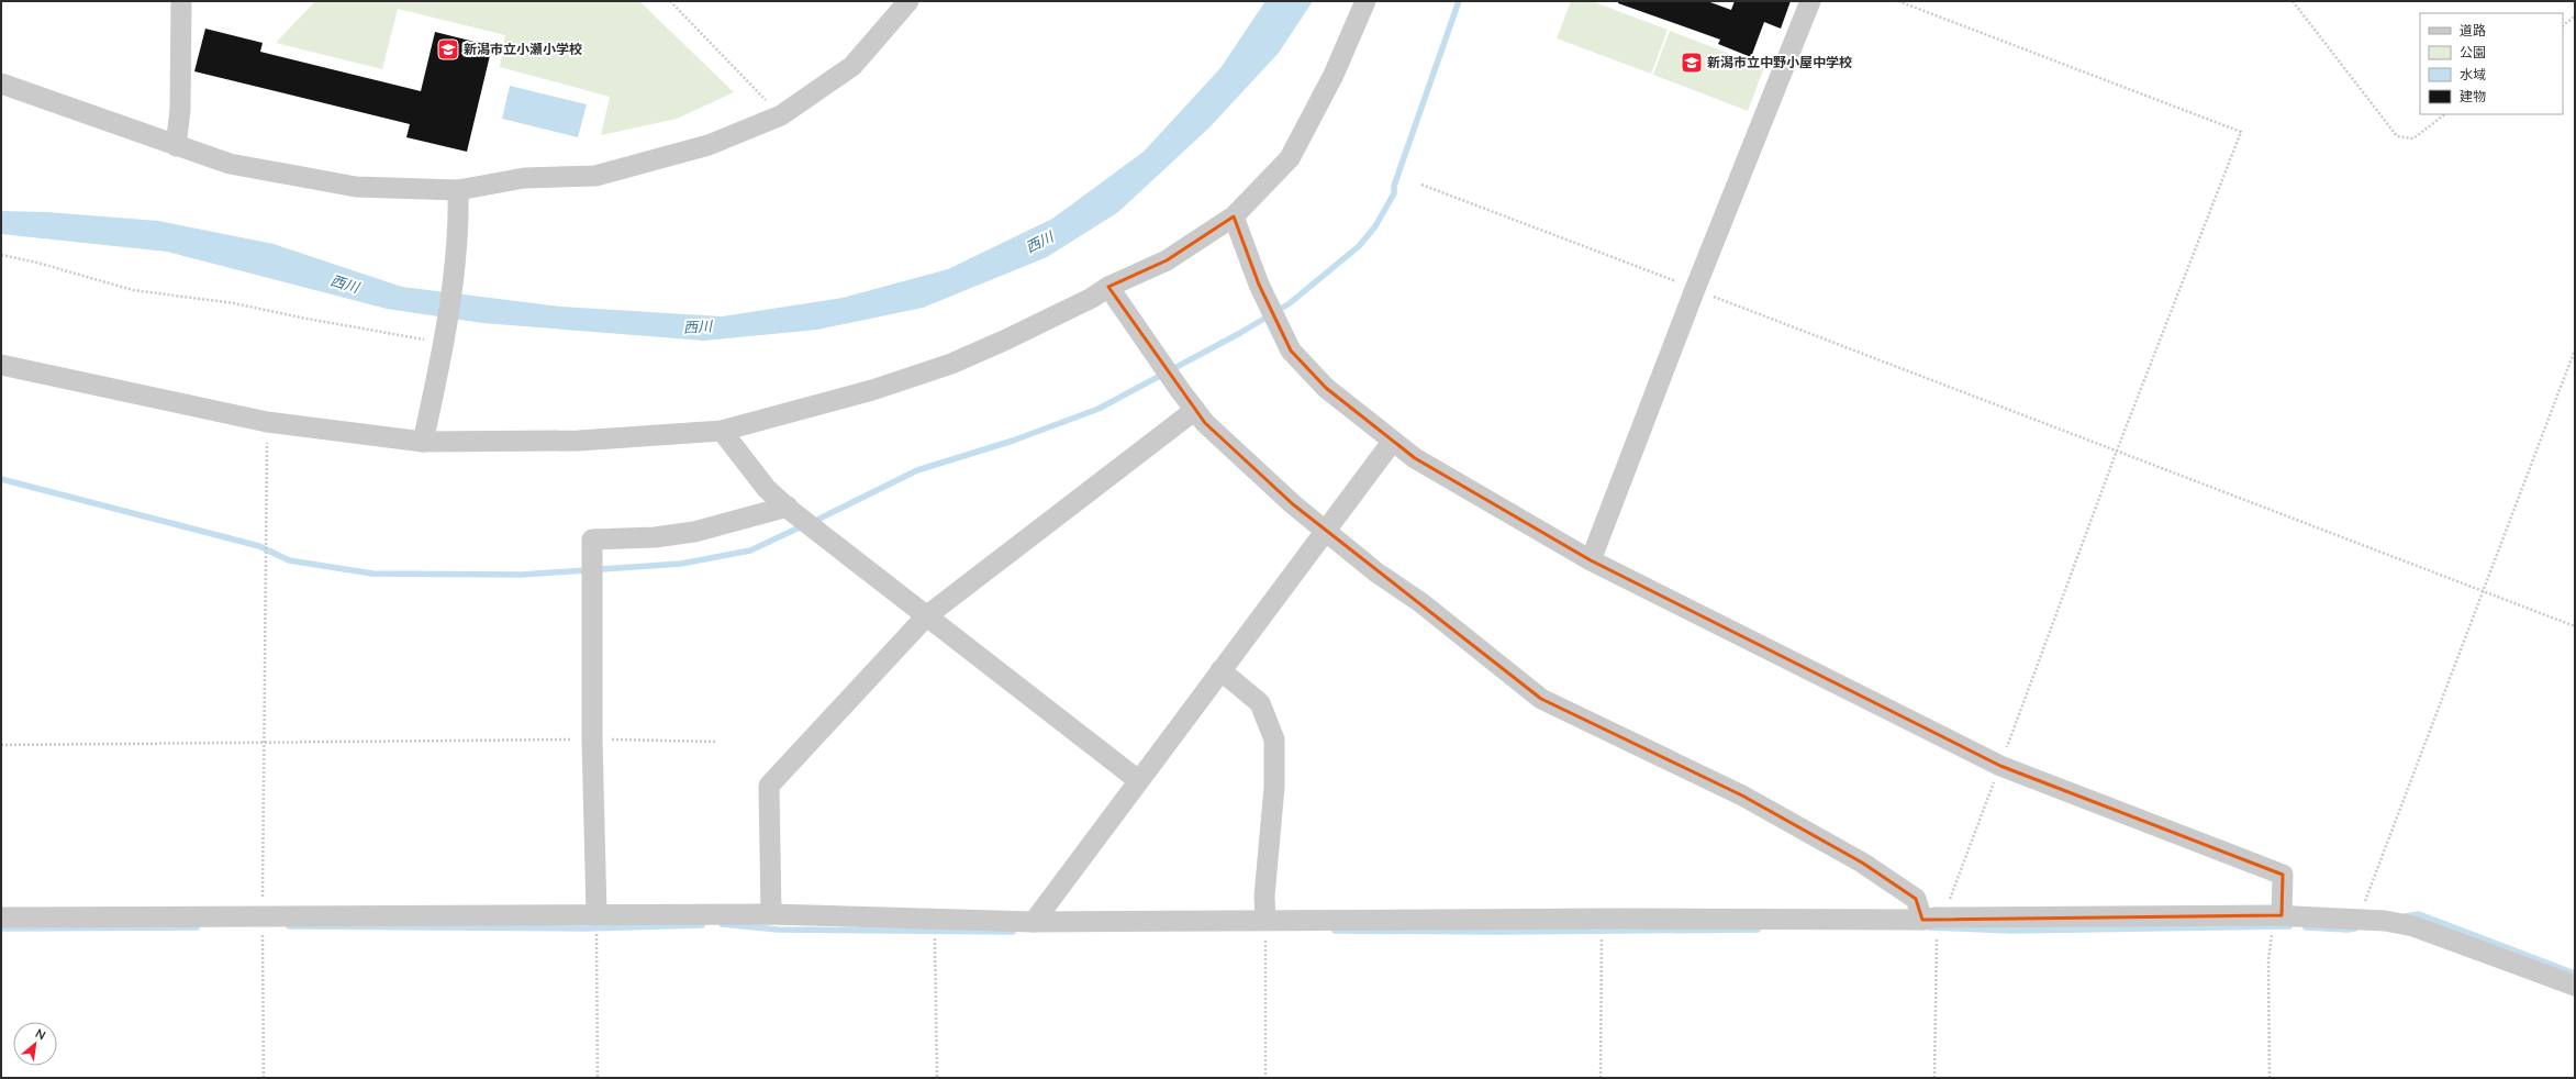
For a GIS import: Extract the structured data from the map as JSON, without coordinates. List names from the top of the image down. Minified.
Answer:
{"water":["西川"],"places":{"school or university":["新潟市立小瀬小学校","新潟市立中野小屋中学校"]},"legend":["道路","公園","水域","建物"],"north":"top right"}
